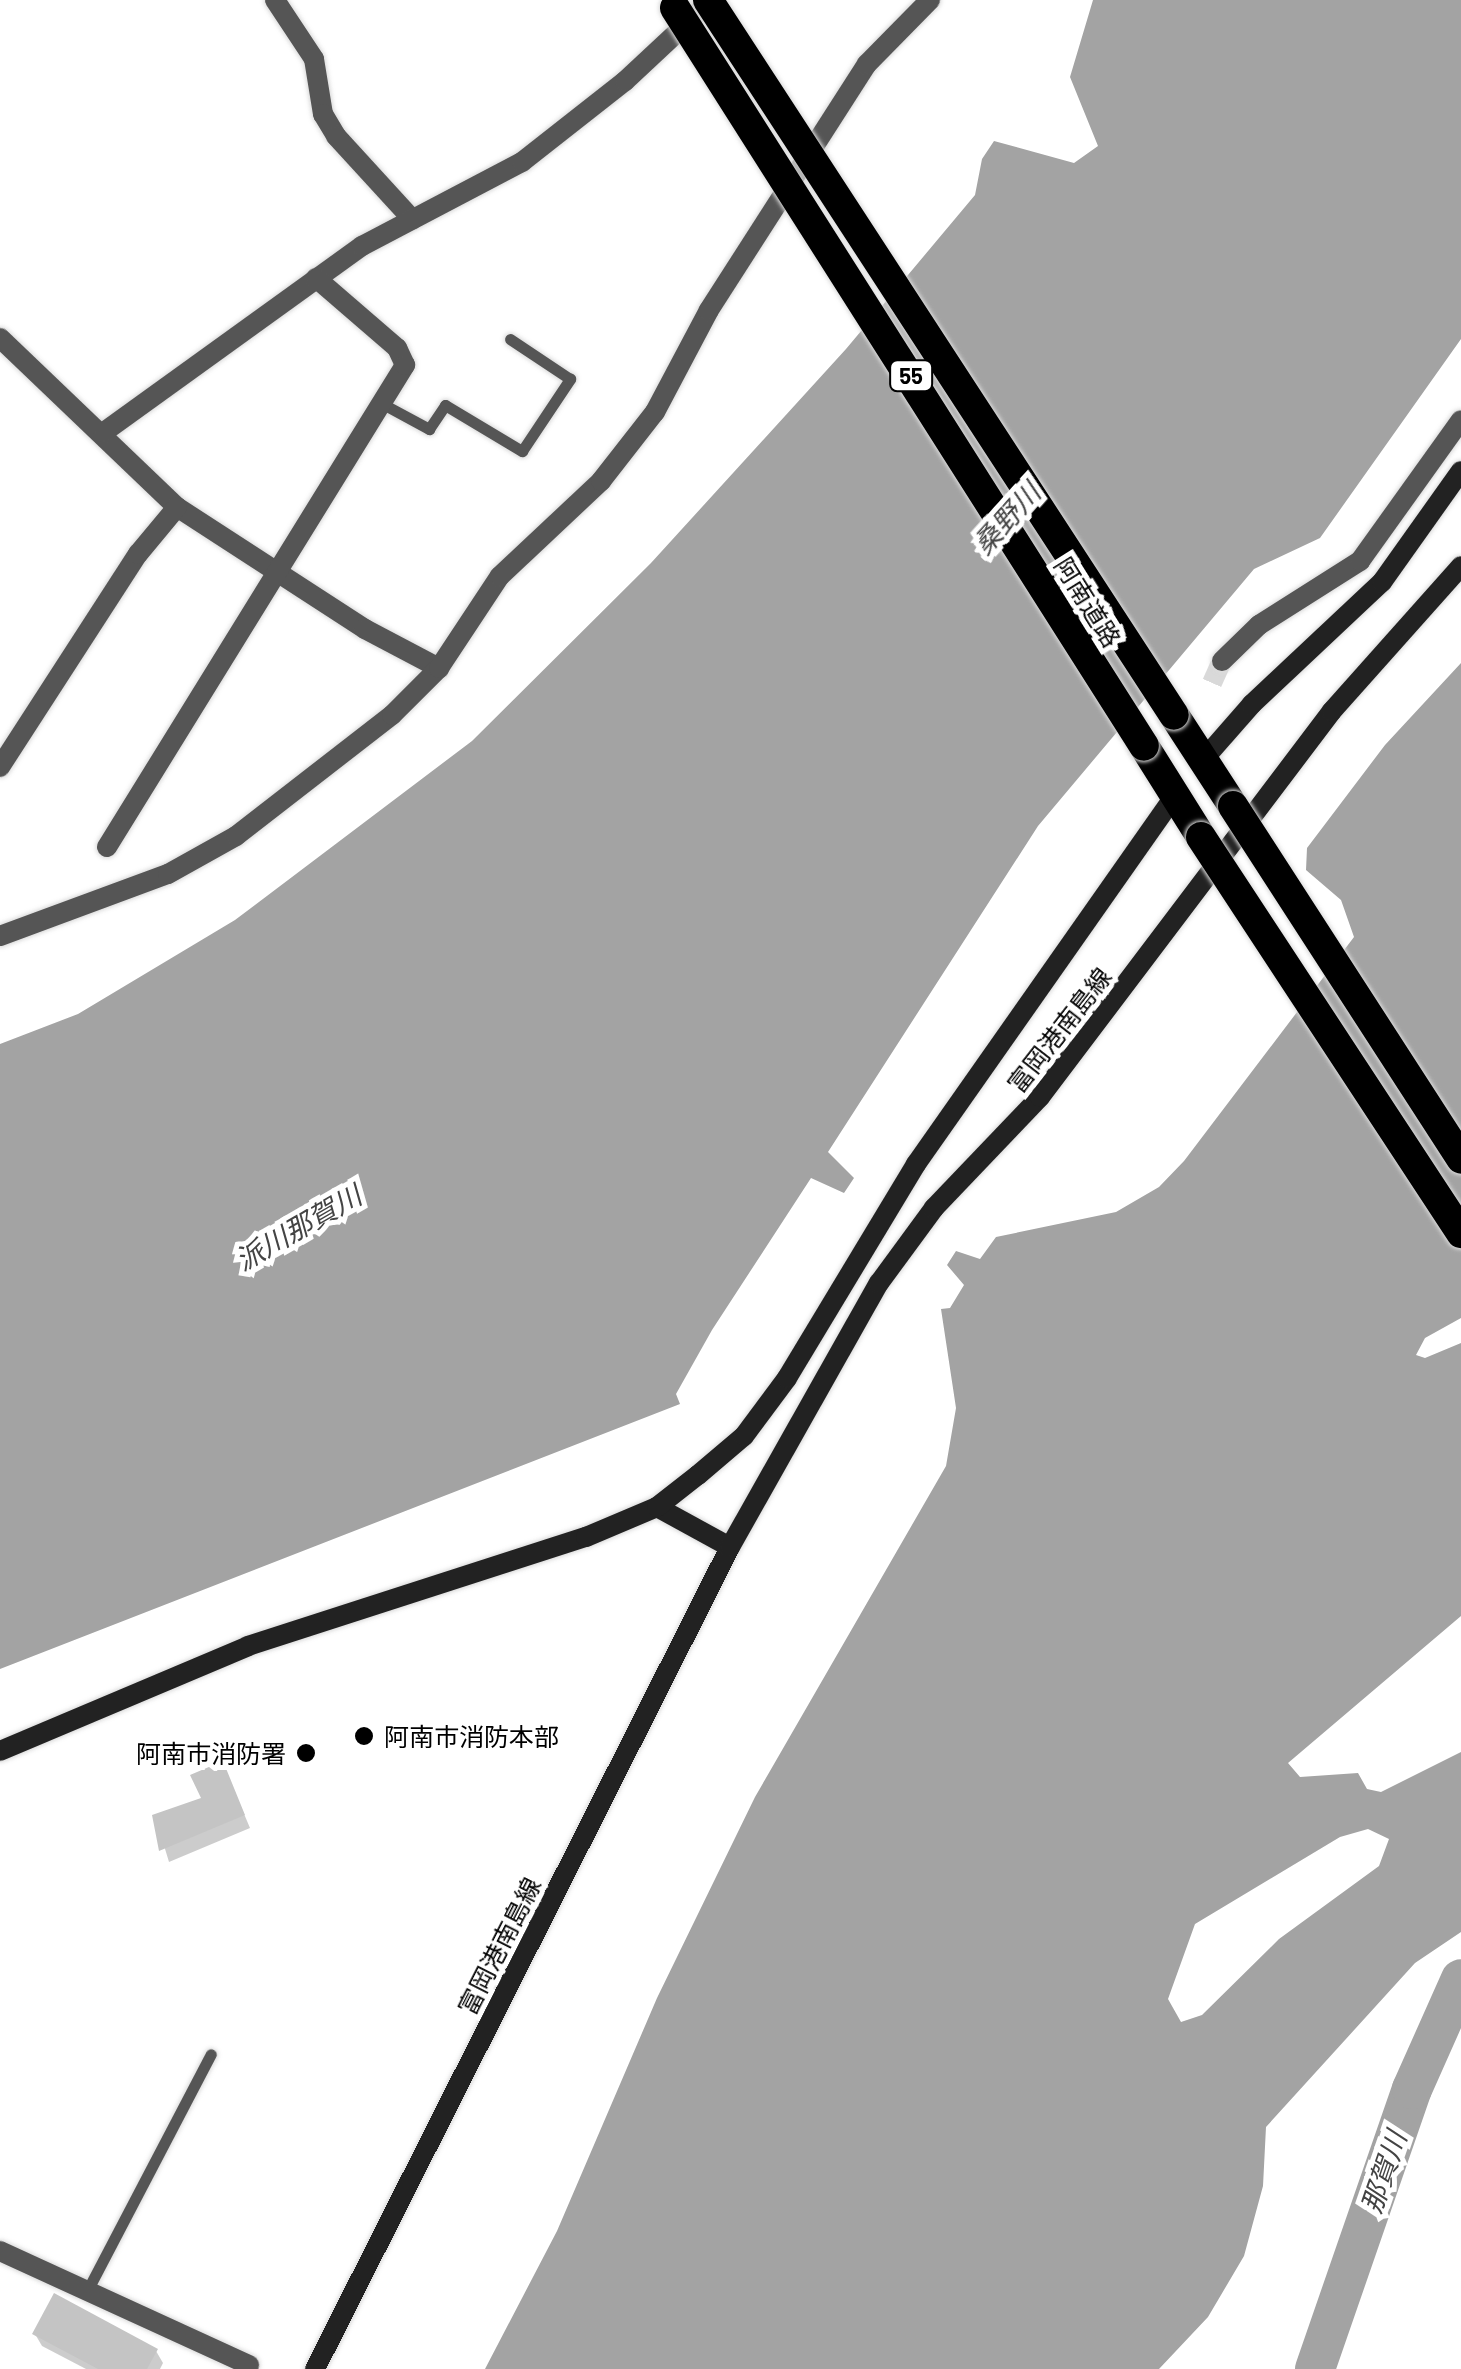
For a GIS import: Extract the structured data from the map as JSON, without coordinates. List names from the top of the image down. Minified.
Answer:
{"streets":{"highway":["55","阿南道路"],"main road":["富岡港南島線"]},"water":["桑野川","派川那賀川","那賀川"],"places":["阿南市消防本部","阿南市消防署"]}
